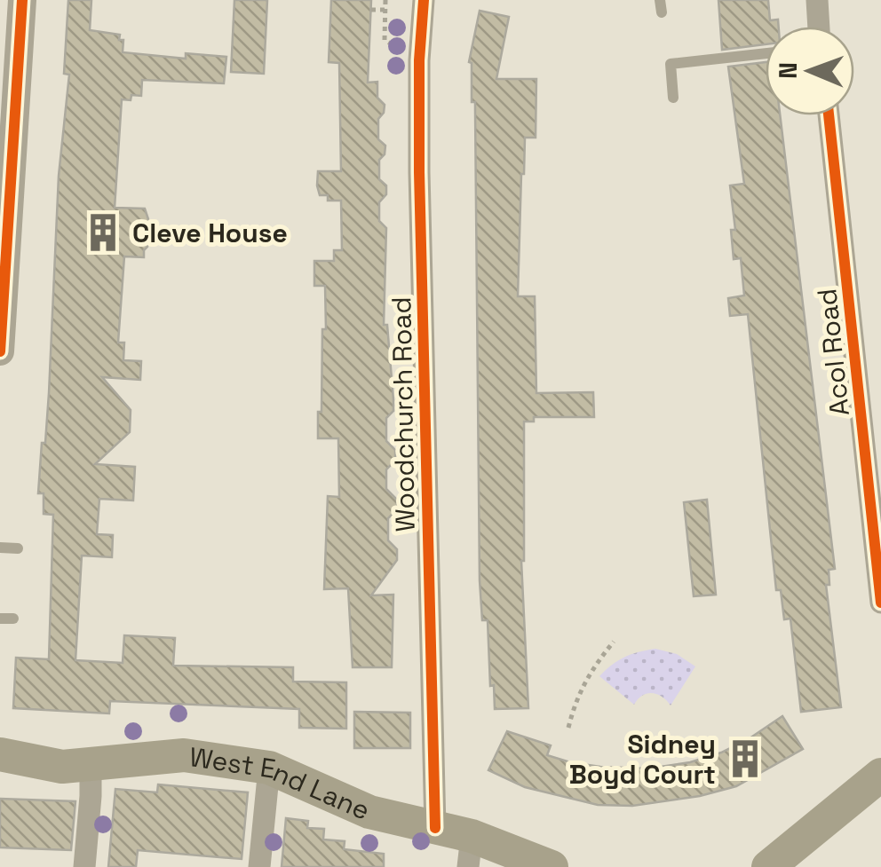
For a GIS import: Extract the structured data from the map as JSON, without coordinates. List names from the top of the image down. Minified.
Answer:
{"streets":{"main road":["West End Lane"],"street":["Acol Road","Woodchurch Road"]},"crossings":[["Woodchurch Road","West End Lane"]],"places":{"building":["Cleve House","Sidney Boyd Court"]},"north":"left"}
